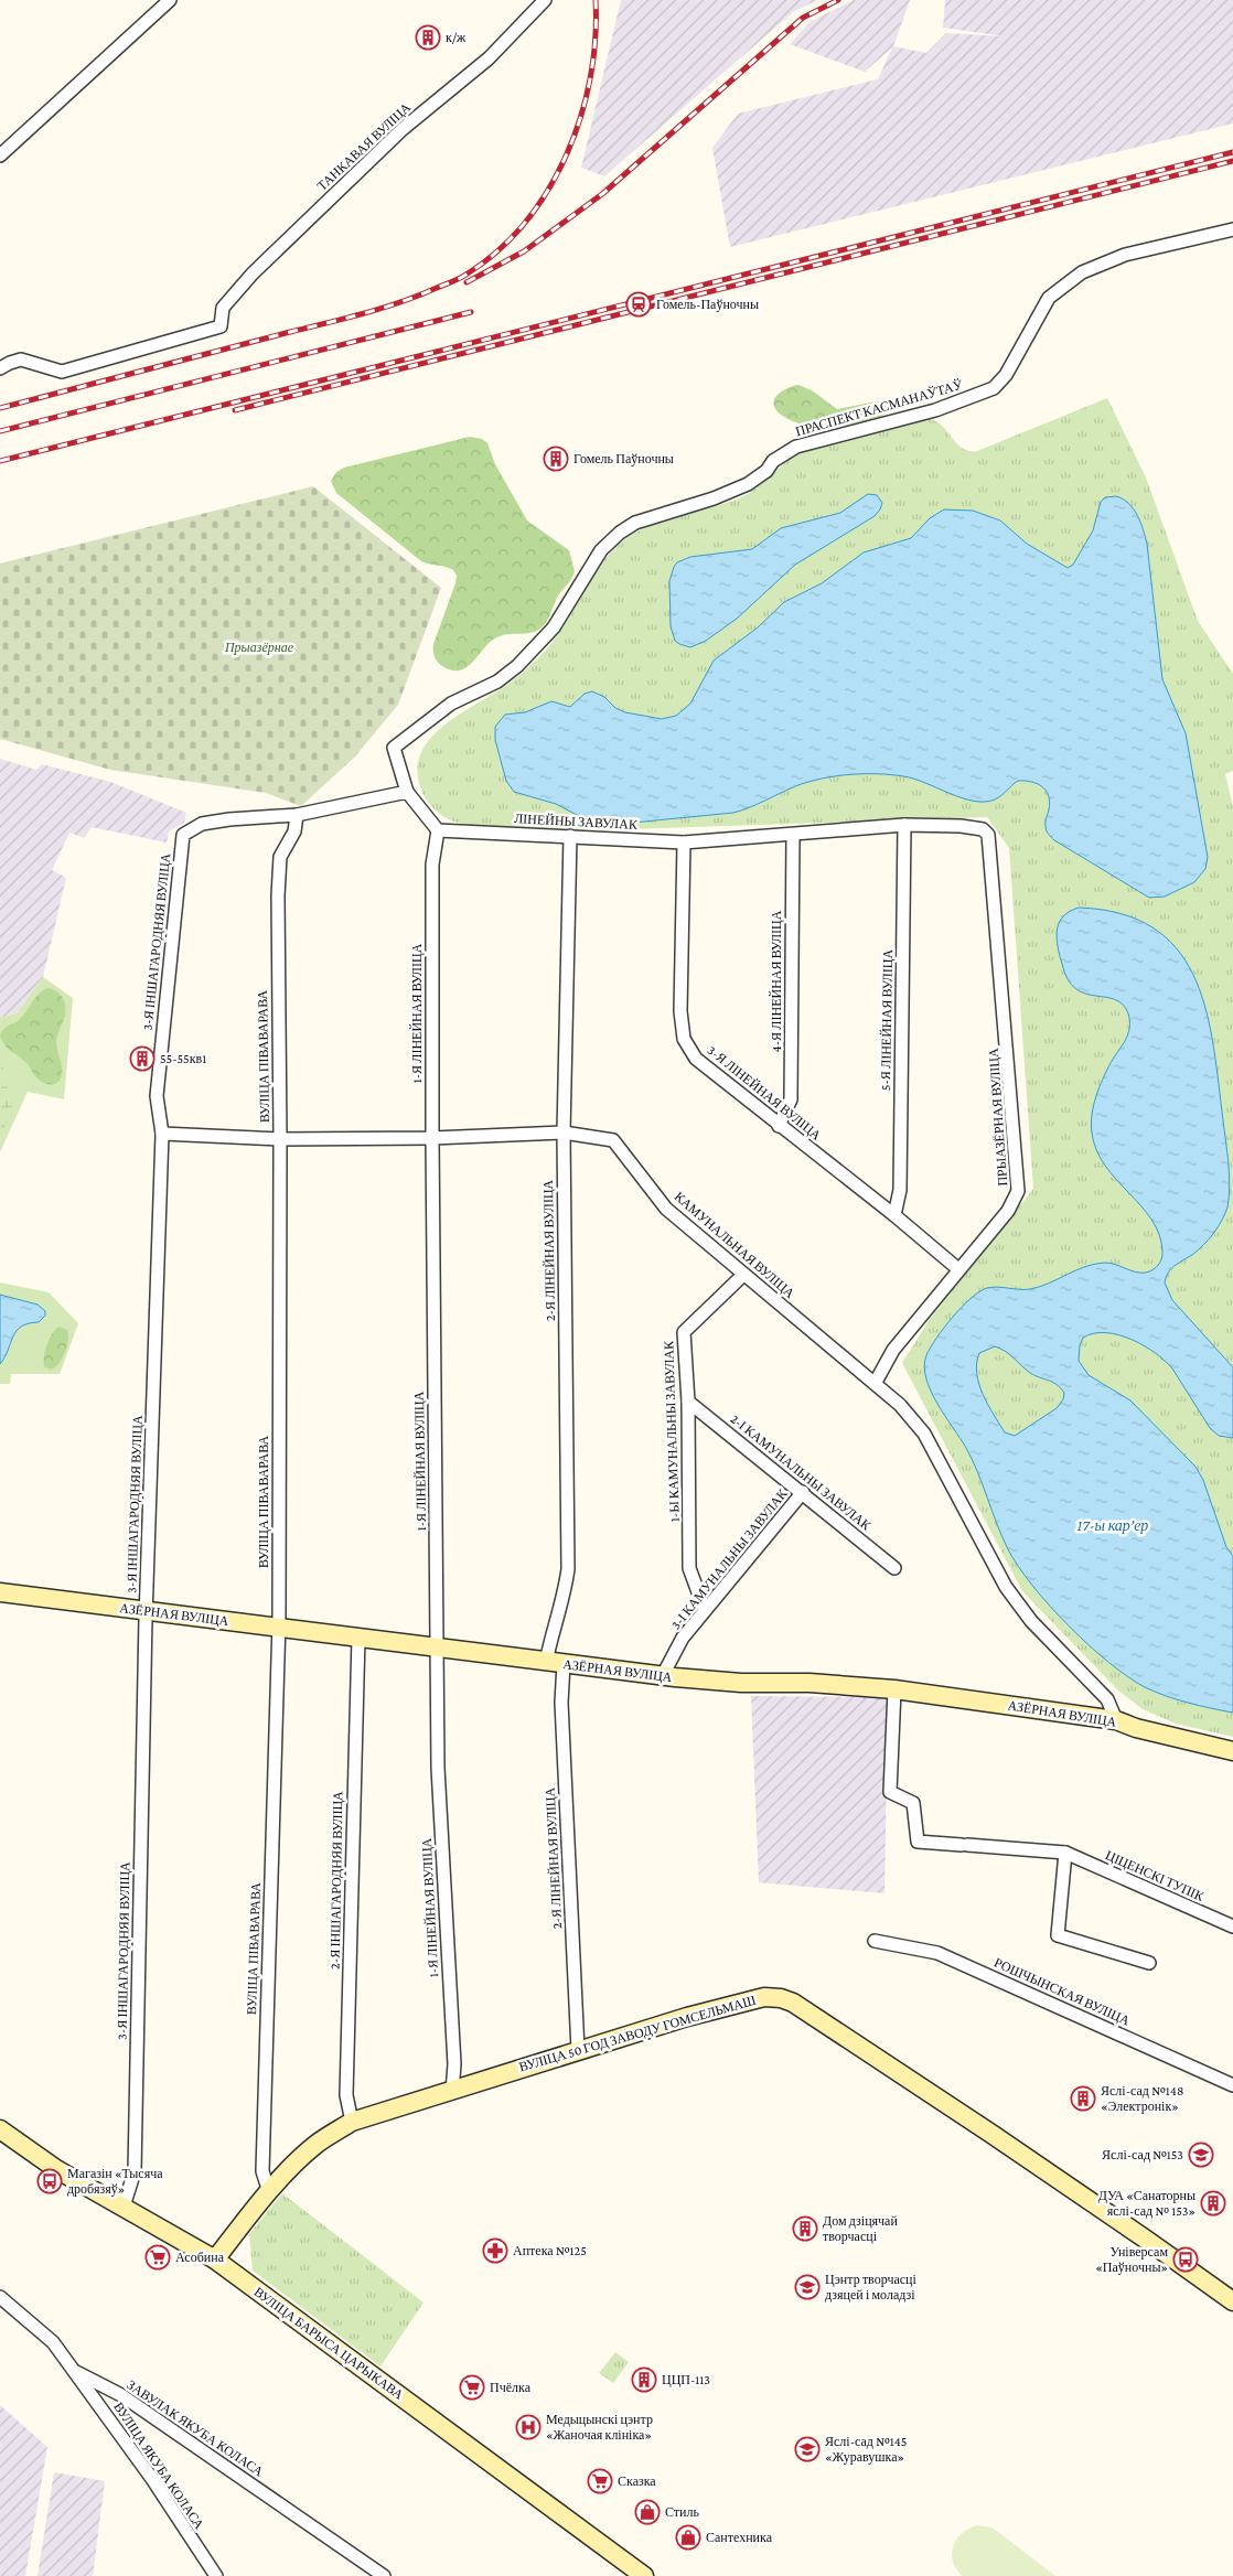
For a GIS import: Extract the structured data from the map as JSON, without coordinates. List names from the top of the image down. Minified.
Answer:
{"streets":{"street":["ТАНКАВАЯ ВУЛІЦА","ПРАСПЕКТ КАСМАНАЎТАЎ","ЛІНЕЙНЫ ЗАВУЛАК","3-Я ІНШАГАРОДНЯЯ ВУЛІЦА","4-Я ЛІНЕЙНАЯ ВУЛІЦА","1-Я ЛІНЕЙНАЯ ВУЛІЦА","5-Я ЛІНЕЙНАЯ ВУЛІЦА","ВУЛІЦА ПІВАВАРАВА","3-Я ЛІНЕЙНАЯ ВУЛІЦА","ПРЫАЗЁРНАЯ ВУЛІЦА","КАМУНАЛЬНАЯ ВУЛІЦА","2-Я ЛІНЕЙНАЯ ВУЛІЦА","1-Ы КАМУНАЛЬНЫ ЗАВУЛАК","2-І КАМУНАЛЬНЫ ЗАВУЛАК","3-І КАМУНАЛЬНЫ ЗАВУЛАК","АЗЁРНАЯ ВУЛІЦА","ЦІЦЕНСКІ ТУПІК","2-Я ІНШАГАРОДНЯЯ ВУЛІЦА","РОШЧЫНСКАЯ ВУЛІЦА","ВУЛІЦА 50 ГОД ЗАВОДУ ГОМСЕЛЬМАШ","ВУЛІЦА БАРЫСА ЦАРЫКАВА","ЗАВУЛАК ЯКУБА КОЛАСА","ВУЛІЦА ЯКУБА КОЛАСА"]},"crossings":[["ЛІНЕЙНЫ ЗАВУЛАК","4-Я ЛІНЕЙНАЯ ВУЛІЦА"],["ЛІНЕЙНЫ ЗАВУЛАК","1-Я ЛІНЕЙНАЯ ВУЛІЦА"],["ЛІНЕЙНЫ ЗАВУЛАК","5-Я ЛІНЕЙНАЯ ВУЛІЦА"],["ЛІНЕЙНЫ ЗАВУЛАК","3-Я ЛІНЕЙНАЯ ВУЛІЦА"],["ЛІНЕЙНЫ ЗАВУЛАК","ПРЫАЗЁРНАЯ ВУЛІЦА"],["ЛІНЕЙНЫ ЗАВУЛАК","2-Я ЛІНЕЙНАЯ ВУЛІЦА"],["3-Я ІНШАГАРОДНЯЯ ВУЛІЦА","ВУЛІЦА ПІВАВАРАВА"],["3-Я ІНШАГАРОДНЯЯ ВУЛІЦА","КАМУНАЛЬНАЯ ВУЛІЦА"],["3-Я ІНШАГАРОДНЯЯ ВУЛІЦА","АЗЁРНАЯ ВУЛІЦА"],["3-Я ІНШАГАРОДНЯЯ ВУЛІЦА","ВУЛІЦА БАРЫСА ЦАРЫКАВА"],["4-Я ЛІНЕЙНАЯ ВУЛІЦА","3-Я ЛІНЕЙНАЯ ВУЛІЦА"],["1-Я ЛІНЕЙНАЯ ВУЛІЦА","КАМУНАЛЬНАЯ ВУЛІЦА"],["1-Я ЛІНЕЙНАЯ ВУЛІЦА","АЗЁРНАЯ ВУЛІЦА"],["1-Я ЛІНЕЙНАЯ ВУЛІЦА","ВУЛІЦА 50 ГОД ЗАВОДУ ГОМСЕЛЬМАШ"],["5-Я ЛІНЕЙНАЯ ВУЛІЦА","3-Я ЛІНЕЙНАЯ ВУЛІЦА"],["ВУЛІЦА ПІВАВАРАВА","КАМУНАЛЬНАЯ ВУЛІЦА"],["ВУЛІЦА ПІВАВАРАВА","АЗЁРНАЯ ВУЛІЦА"],["ВУЛІЦА ПІВАВАРАВА","ВУЛІЦА 50 ГОД ЗАВОДУ ГОМСЕЛЬМАШ"],["3-Я ЛІНЕЙНАЯ ВУЛІЦА","ПРЫАЗЁРНАЯ ВУЛІЦА"],["ПРЫАЗЁРНАЯ ВУЛІЦА","КАМУНАЛЬНАЯ ВУЛІЦА"],["КАМУНАЛЬНАЯ ВУЛІЦА","2-Я ЛІНЕЙНАЯ ВУЛІЦА"],["КАМУНАЛЬНАЯ ВУЛІЦА","1-Ы КАМУНАЛЬНЫ ЗАВУЛАК"],["КАМУНАЛЬНАЯ ВУЛІЦА","АЗЁРНАЯ ВУЛІЦА"],["2-Я ЛІНЕЙНАЯ ВУЛІЦА","АЗЁРНАЯ ВУЛІЦА"],["2-Я ЛІНЕЙНАЯ ВУЛІЦА","ВУЛІЦА 50 ГОД ЗАВОДУ ГОМСЕЛЬМАШ"],["1-Ы КАМУНАЛЬНЫ ЗАВУЛАК","2-І КАМУНАЛЬНЫ ЗАВУЛАК"],["1-Ы КАМУНАЛЬНЫ ЗАВУЛАК","3-І КАМУНАЛЬНЫ ЗАВУЛАК"],["2-І КАМУНАЛЬНЫ ЗАВУЛАК","3-І КАМУНАЛЬНЫ ЗАВУЛАК"],["3-І КАМУНАЛЬНЫ ЗАВУЛАК","АЗЁРНАЯ ВУЛІЦА"],["АЗЁРНАЯ ВУЛІЦА","ЦІЦЕНСКІ ТУПІК"],["АЗЁРНАЯ ВУЛІЦА","2-Я ІНШАГАРОДНЯЯ ВУЛІЦА"],["2-Я ІНШАГАРОДНЯЯ ВУЛІЦА","ВУЛІЦА 50 ГОД ЗАВОДУ ГОМСЕЛЬМАШ"],["ВУЛІЦА 50 ГОД ЗАВОДУ ГОМСЕЛЬМАШ","ВУЛІЦА БАРЫСА ЦАРЫКАВА"],["ЗАВУЛАК ЯКУБА КОЛАСА","ВУЛІЦА ЯКУБА КОЛАСА"]],"water":["17-ы кар’ер"],"parks":["Прыазёрнае"],"places":{"building":["к/ж","Гомель Паўночны","55-55кв1","Яслі-сад №148 «Электронік»","ДУА «Санаторны яслі-сад № 153»","Дом дзіцячай творчасці","ЦЦП-113"],"station":["Гомель-Паўночны"],"school or university":["Яслі-сад №153","Цэнтр творчасці дзяцей і моладзі","Яслі-сад №145 «Журавушка»"],"bus stop":["Магазін «Тысяча дробязяў»","Універсам «Паўночны»"],"pharmacy":["Аптека №125"],"supermarket":["Асобина","Пчёлка","Сказка"],"hospital":["Медыцынскі цэнтр «Жаночая клініка»"],"shop":["Стиль","Сантехника"]}}
